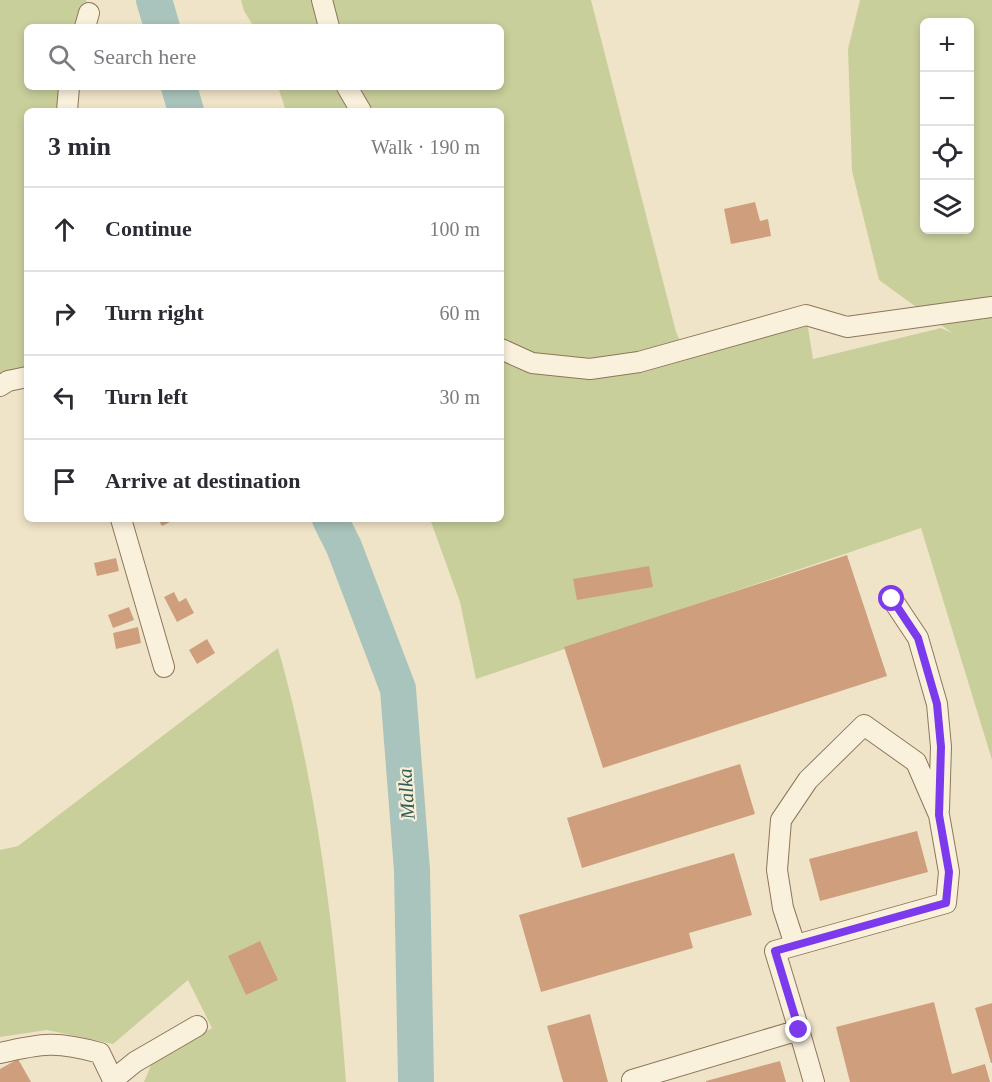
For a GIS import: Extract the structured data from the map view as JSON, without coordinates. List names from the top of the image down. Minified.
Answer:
{"water":["Malka"],"page":{"map_buttons":["+","−"],"search":"Search here","heading":["3 min","Walk · 190 m"],"list":[["Continue","100 m"],["Turn right","60 m"],["Turn left","30 m"],"Arrive at destination"]}}
